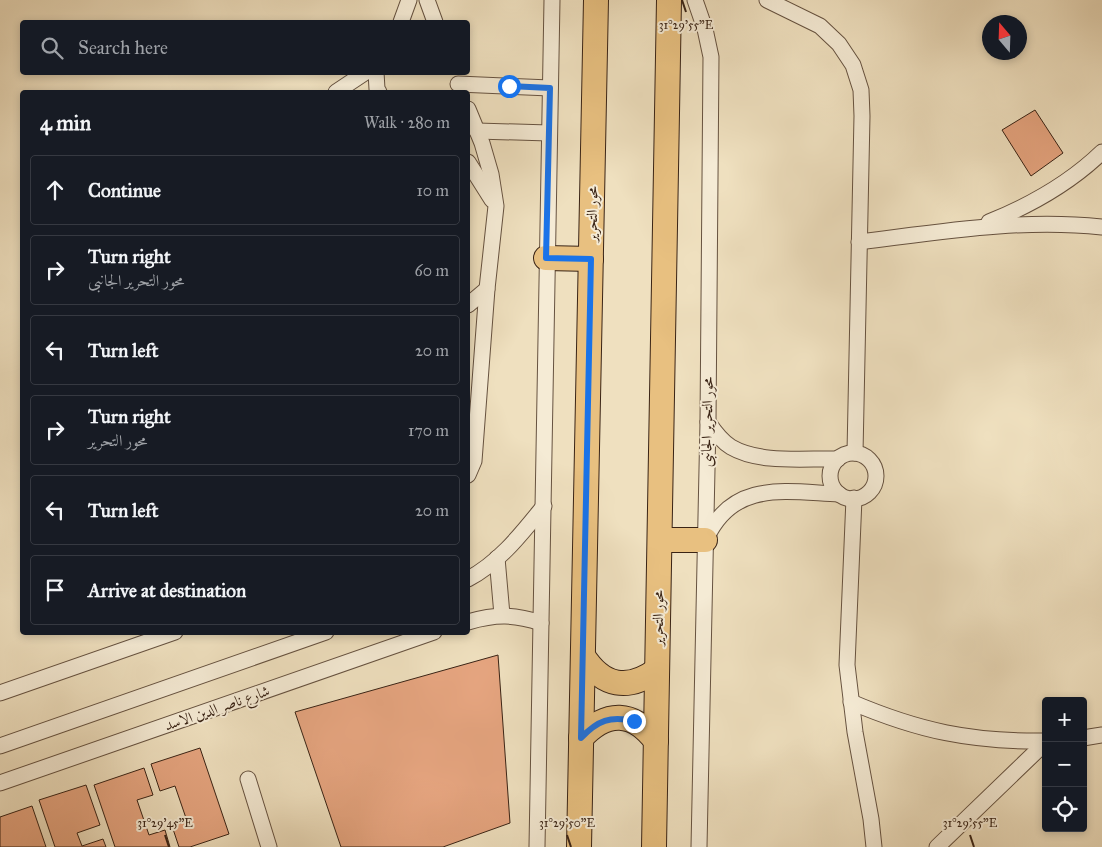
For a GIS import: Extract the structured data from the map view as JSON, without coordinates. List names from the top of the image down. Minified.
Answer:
{"streets":{"main road":["محور التحرير"],"street":["محور التحرير الجانبى","شارع ناصر الدين الاسد"]},"north":"top","page":{"search":"Search here","heading":["4 min","Walk · 280 m"],"list":[["Continue","10 m"],["Turn right","محور التحرير الجانبى","60 m"],["Turn left","20 m"],["Turn right","محور التحرير","170 m"],["Turn left","20 m"],"Arrive at destination"],"map_buttons":["+","−"]},"coordinates":["31°29'55\"E","31°29'45\"E","31°29'50\"E"]}
